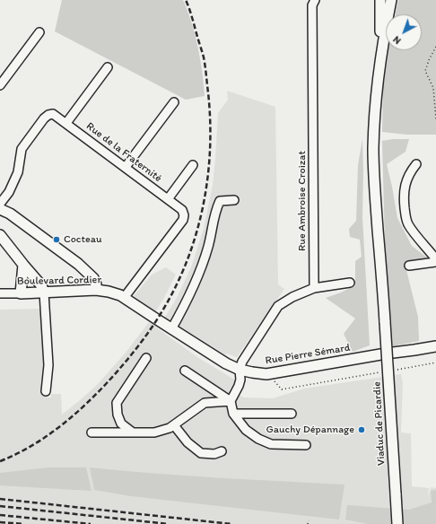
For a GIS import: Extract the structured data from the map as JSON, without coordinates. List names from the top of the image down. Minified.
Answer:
{"streets":{"main road":["Boulevard Cordier","Rue Pierre Sémard","Viaduc de Picardie"],"street":["Rue de la Fraternité","Rue Ambroise Croizat"]},"crossings":[["Rue de la Fraternité","Boulevard Cordier"],["Boulevard Cordier","Rue Pierre Sémard"]],"places":["Cocteau","Gauchy Dépannage"],"north":"bottom left"}
